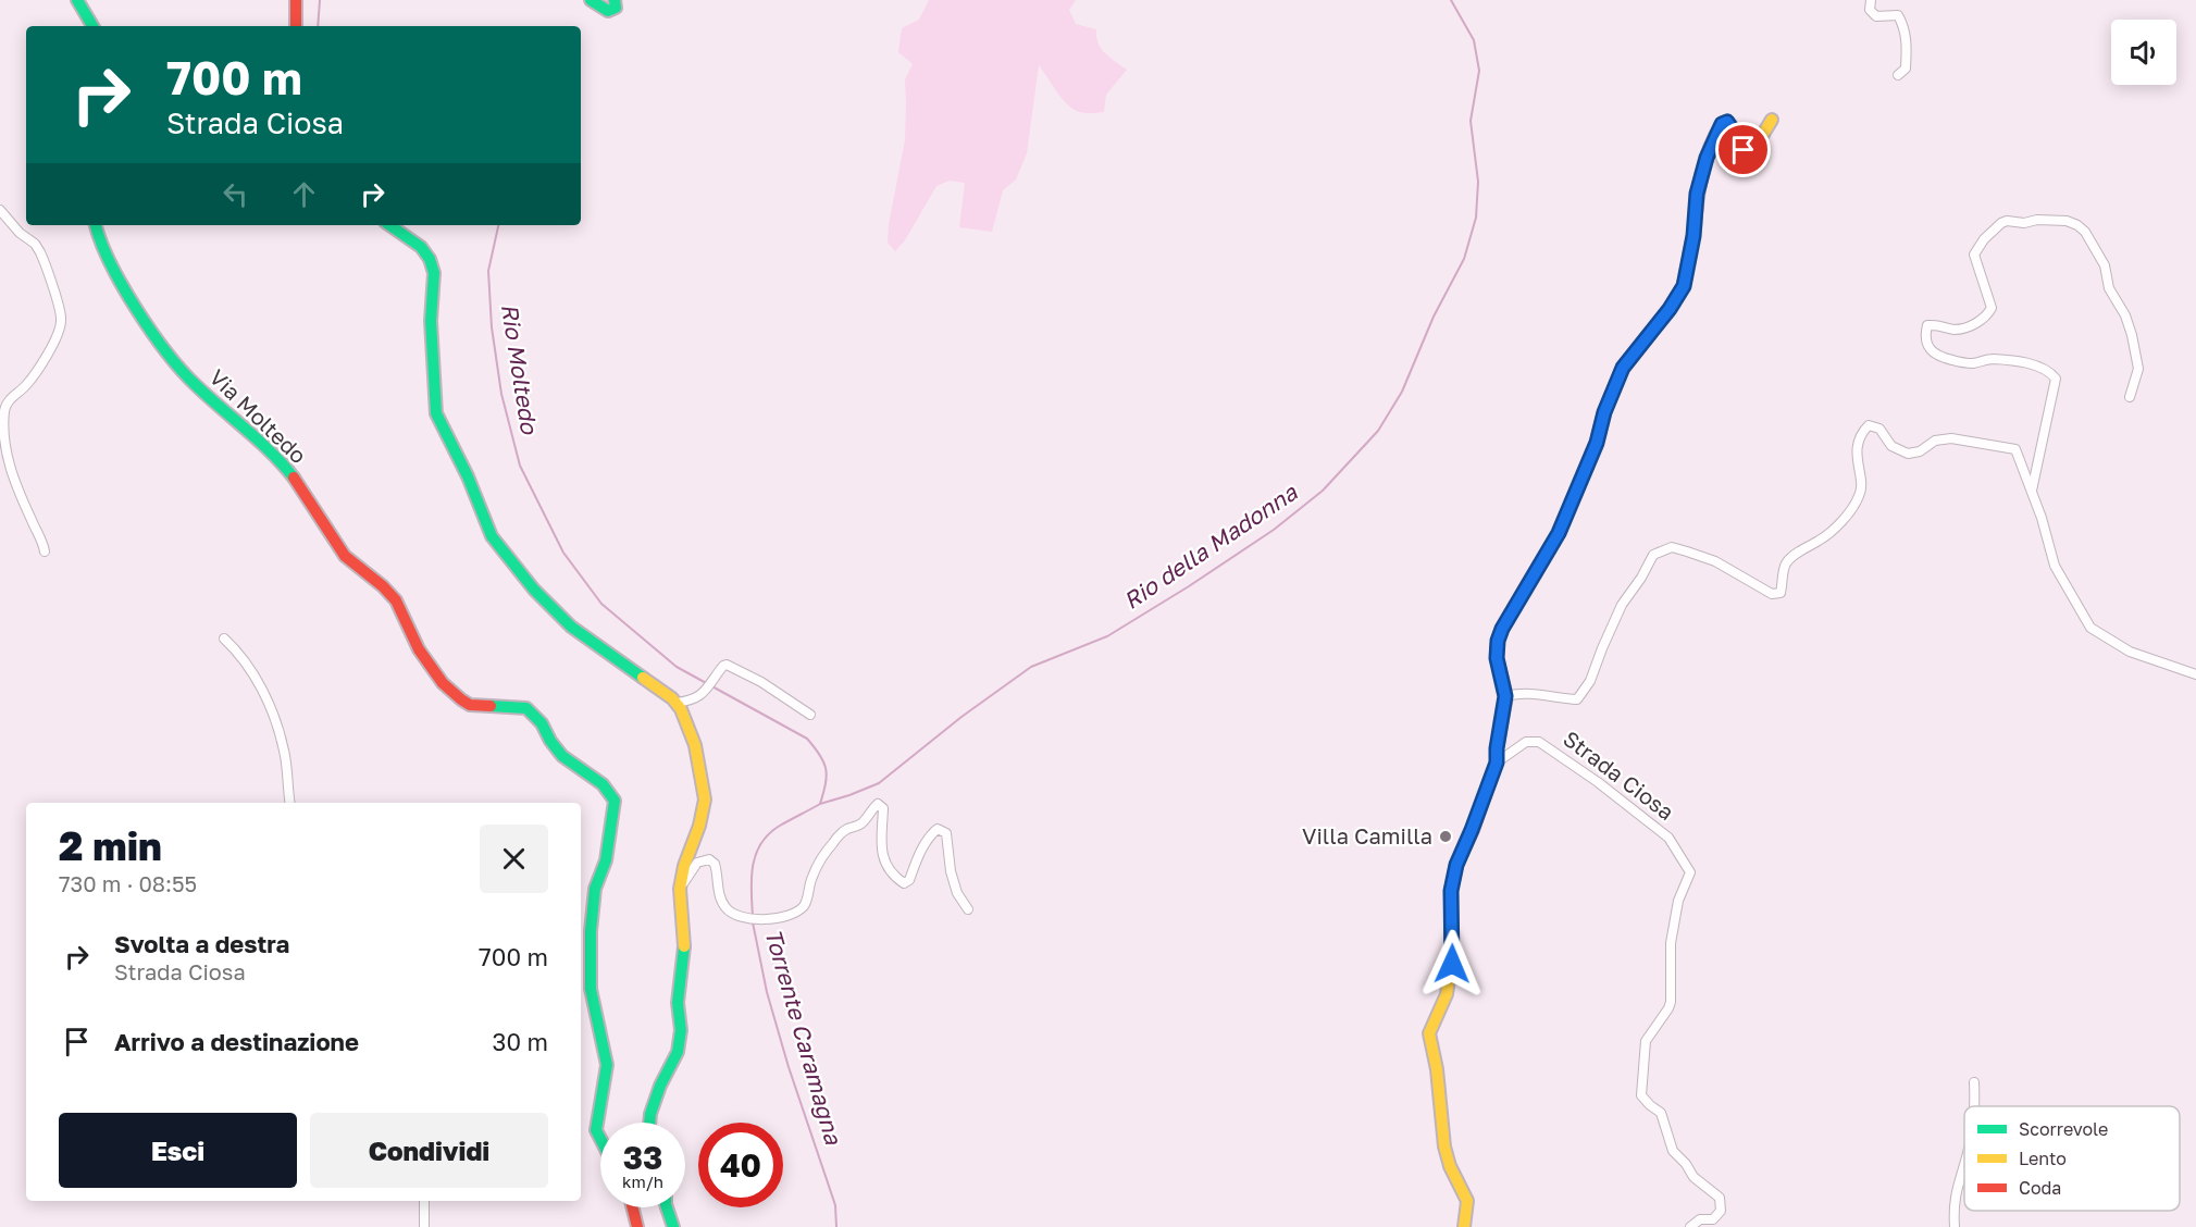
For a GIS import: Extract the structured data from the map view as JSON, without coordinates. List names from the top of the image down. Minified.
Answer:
{"streets":{"street":["Via Moltedo","Strada Ciosa"]},"water":["Rio Moltedo","Rio della Madonna","Torrente Caramagna"],"places":["Villa Camilla"],"legend":["Scorrevole","Lento","Coda"],"page":{"turn":["700 m","Strada Ciosa"],"heading":["2 min","730 m · 08:55"],"list":[{"name":"Svolta a destra","note":"Strada Ciosa","value":"700 m"},{"name":"Arrivo a destinazione","value":"30 m"}],"buttons":["Esci","Condividi"],"speed":"33 km/h","limit":"40"}}
